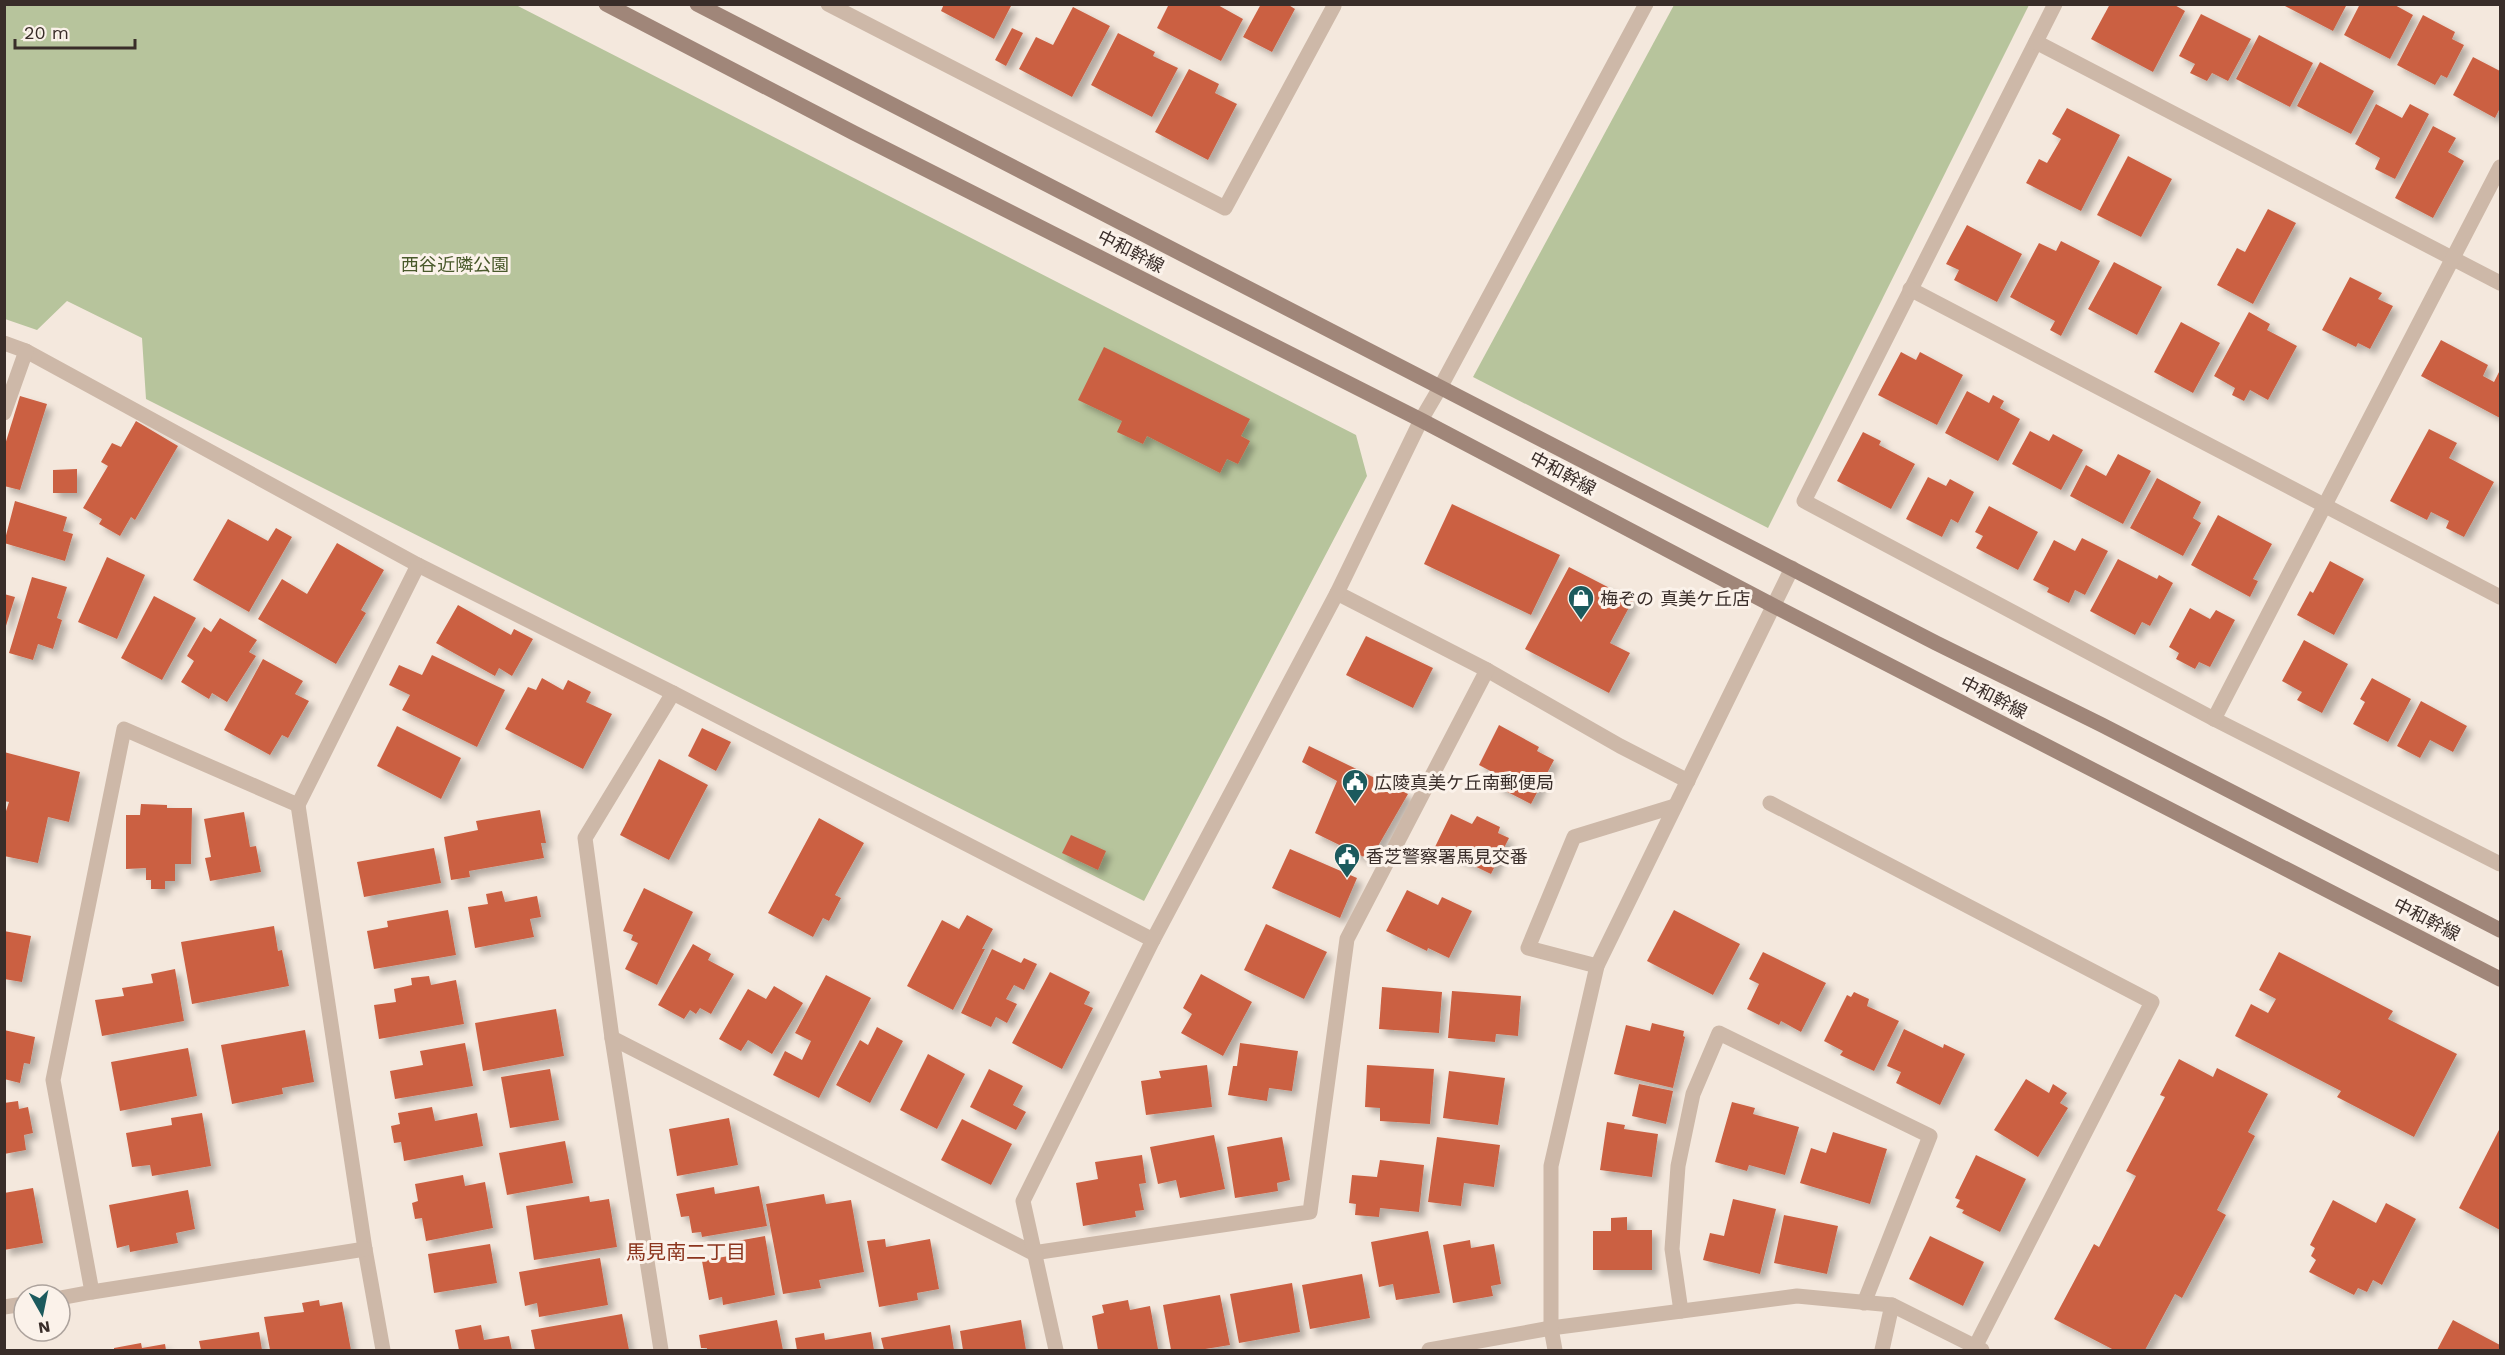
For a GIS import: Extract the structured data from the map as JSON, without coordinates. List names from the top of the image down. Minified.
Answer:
{"streets":{"main road":["中和幹線"]},"districts":["馬見南二丁目"],"parks":["西谷近隣公園"],"places":{"shop":["梅ぞの 真美ケ丘店"],"public building":["広陵真美ケ丘南郵便局","香芝警察署馬見交番"]},"scale_bar":"20 m","north":"bottom"}
